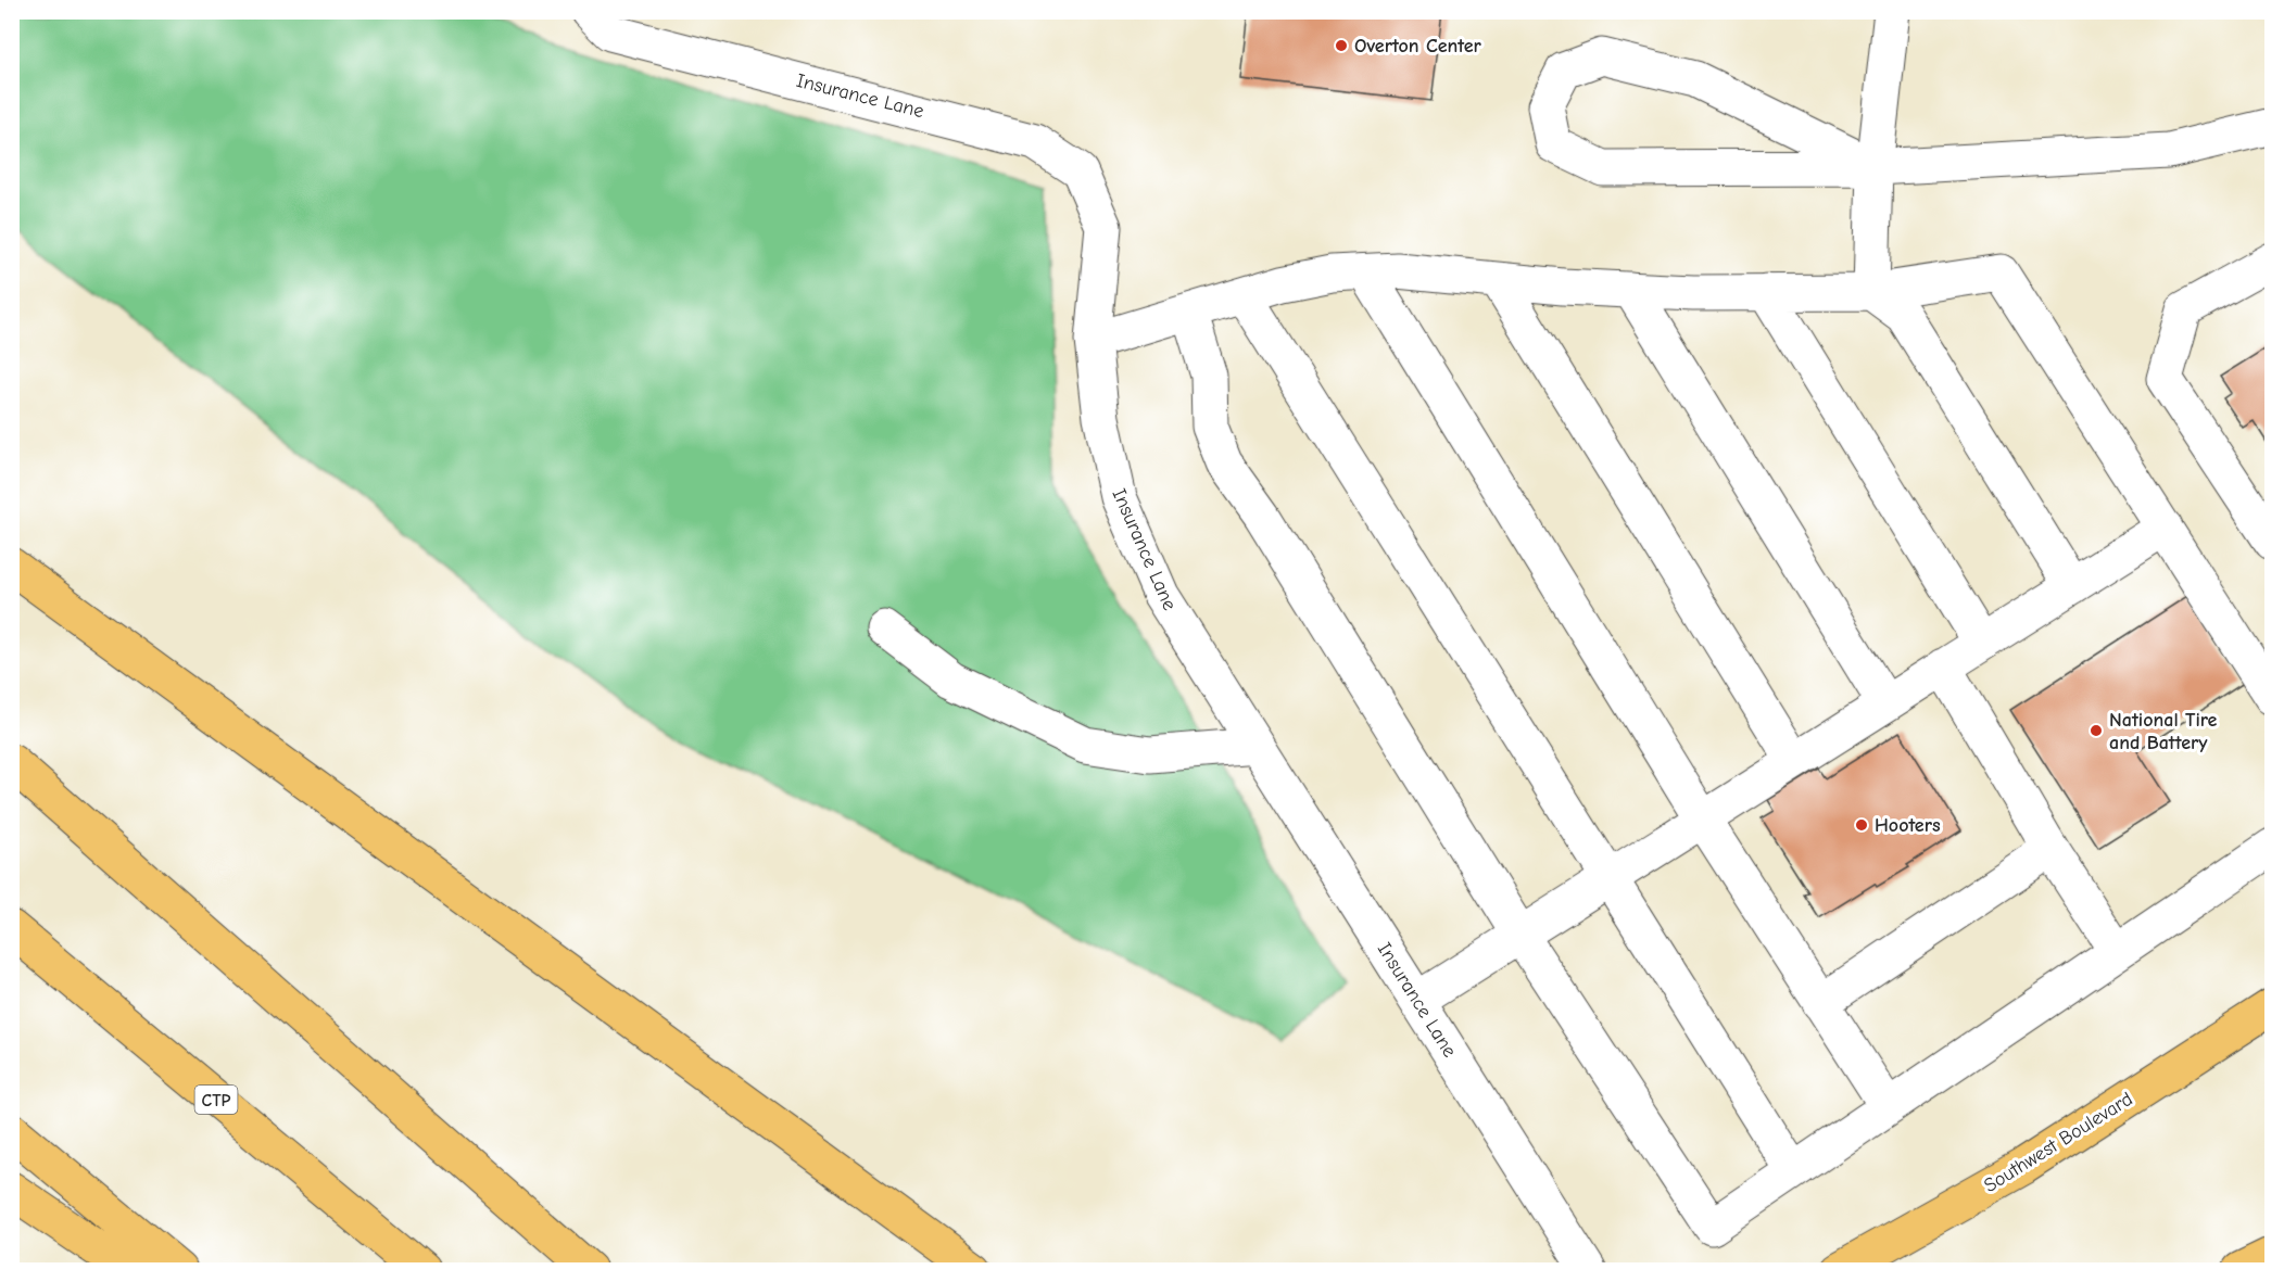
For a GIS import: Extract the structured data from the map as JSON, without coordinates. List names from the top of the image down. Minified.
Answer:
{"streets":{"main road":["CTP","Southwest Boulevard"],"street":["Insurance Lane"]},"places":["Overton Center","National Tire and Battery","Hooters"]}
